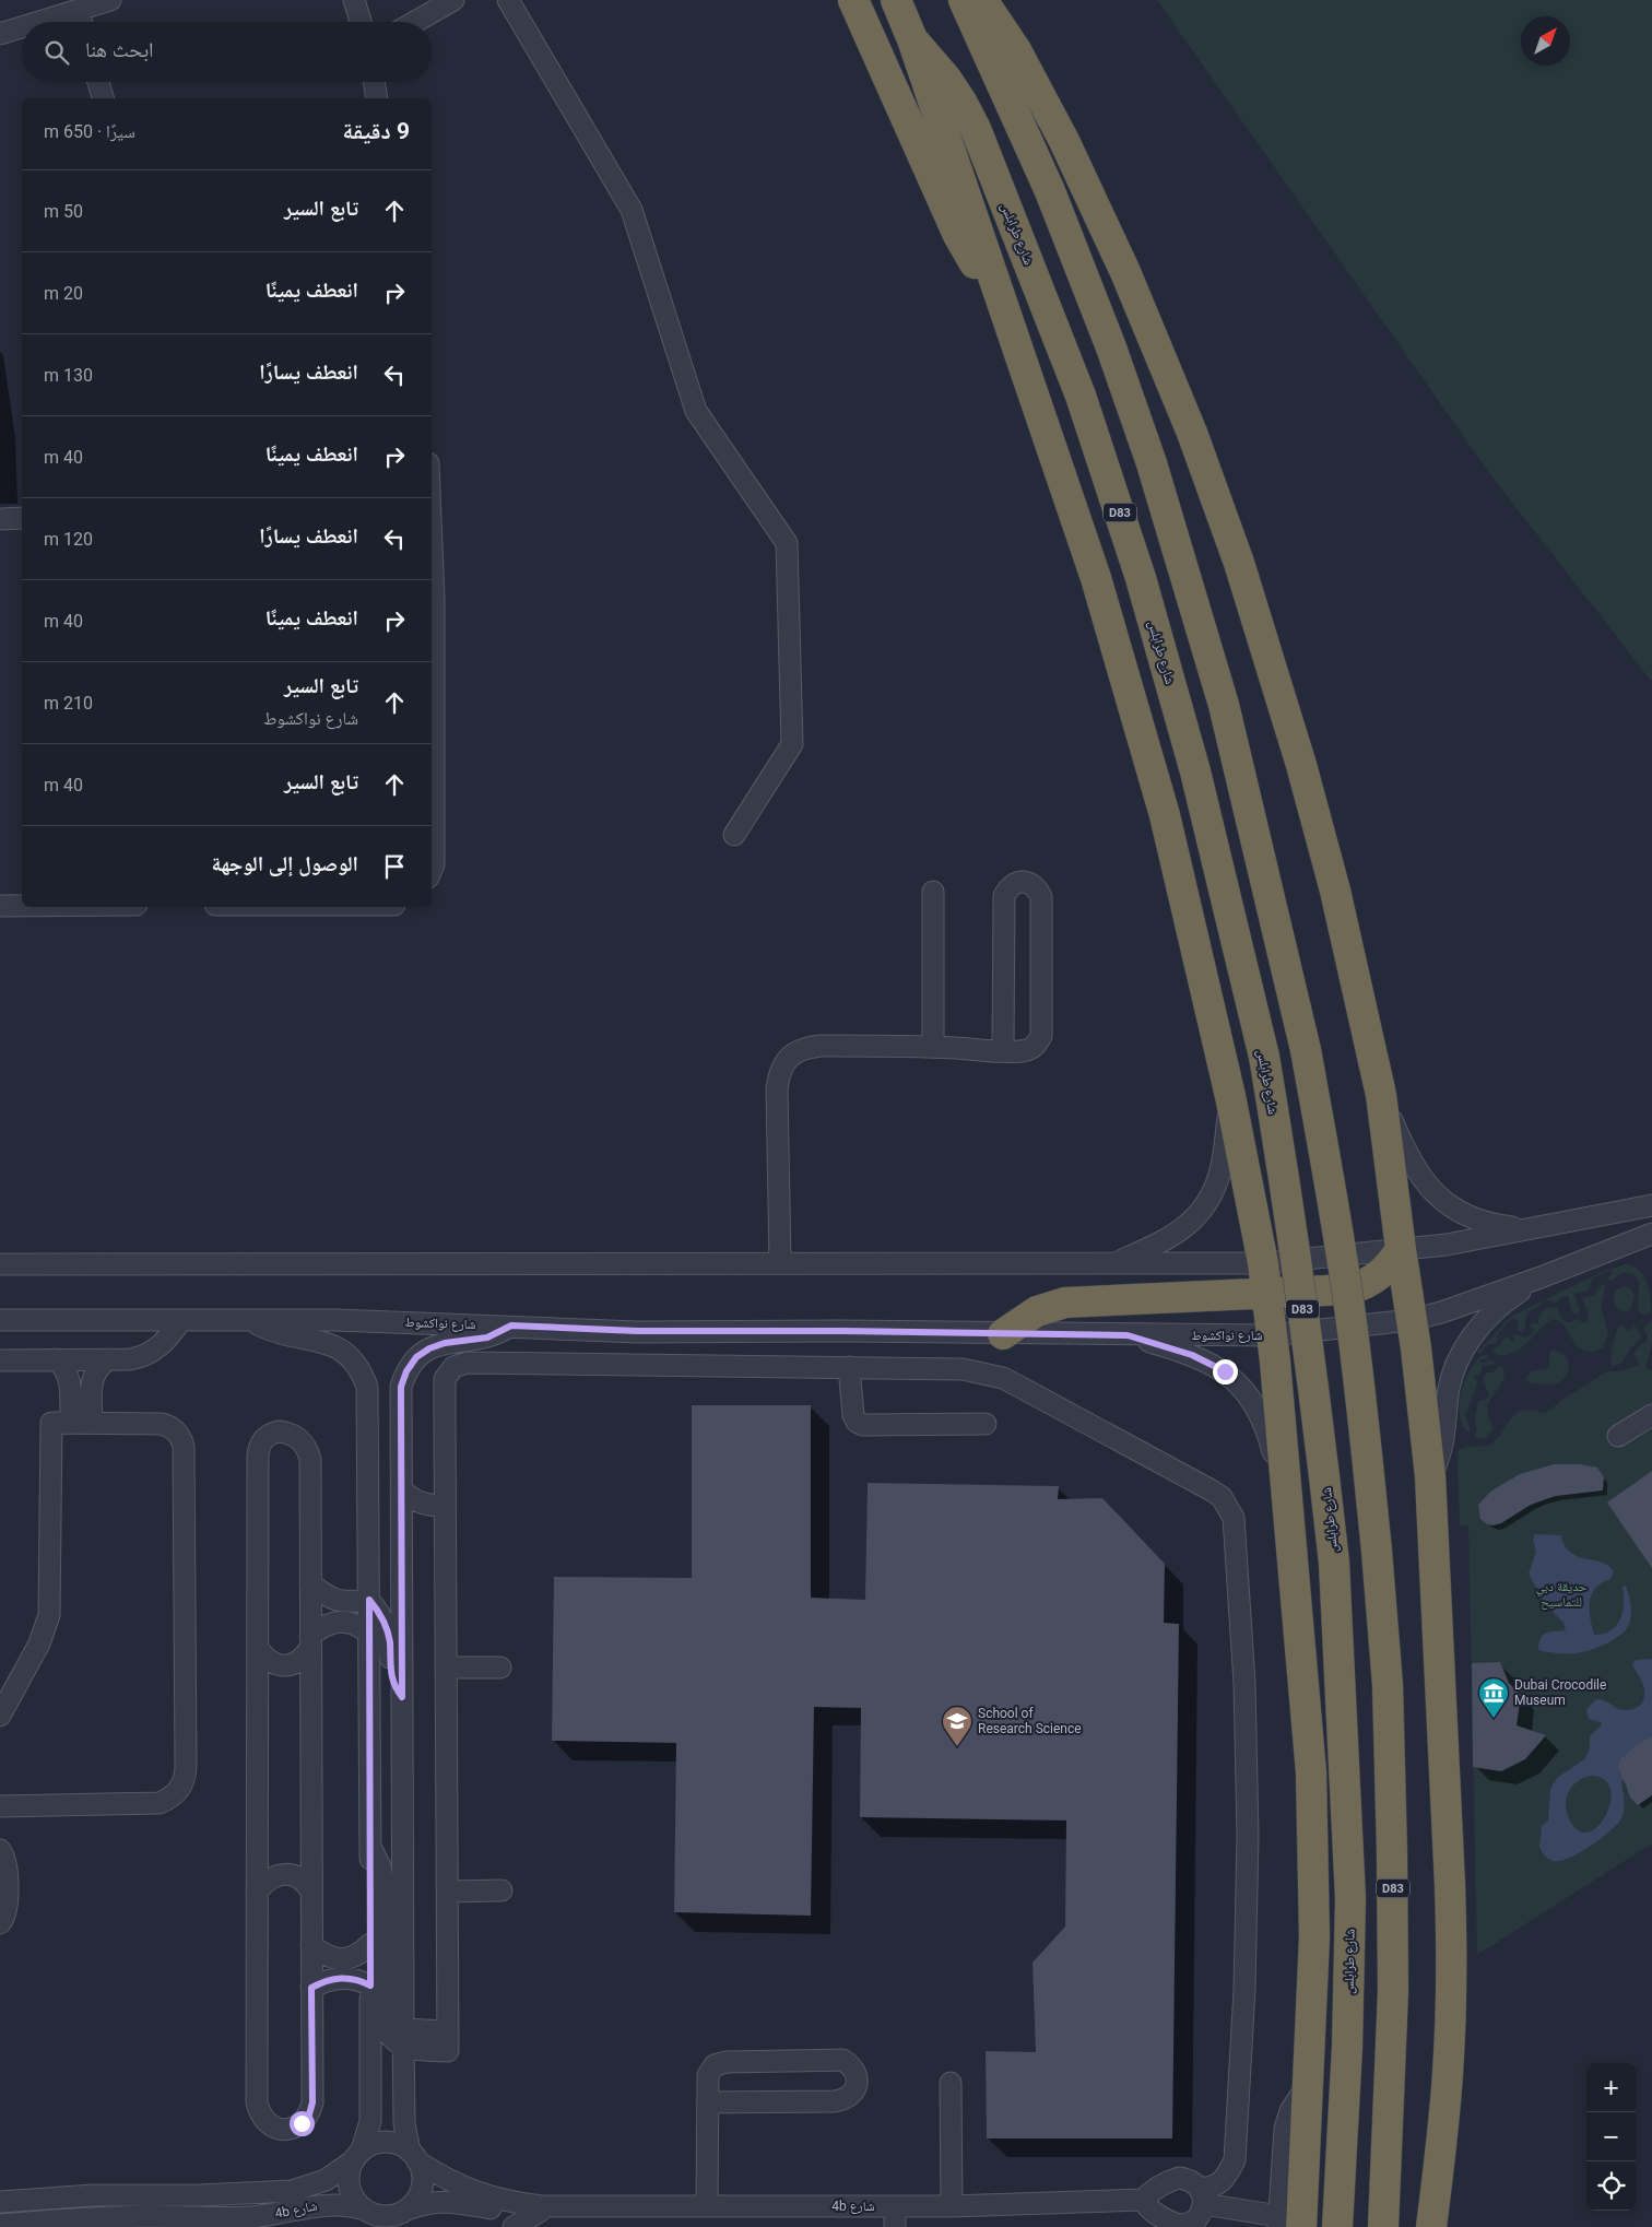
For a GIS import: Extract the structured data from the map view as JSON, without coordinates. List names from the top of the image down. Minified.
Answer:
{"streets":{"highway":["شارع طرابلس","D83"],"street":["شارع نواكشوط","4b شارع"]},"parks":["حديقة دبي للتماسيح"],"places":{"museum":["Dubai Crocodile Museum"],"school or university":["School of Research Science"]},"north":"top right","page":{"search":"ابحث هنا","heading":["9 دقيقة","سيرًا · 650 m"],"list":[["تابع السير","50 m"],["انعطف يمينًا","20 m"],["انعطف يسارًا","130 m"],["انعطف يمينًا","40 m"],["انعطف يسارًا","120 m"],["انعطف يمينًا","40 m"],["تابع السير","شارع نواكشوط","210 m"],["تابع السير","40 m"],"الوصول إلى الوجهة"],"map_buttons":["+","−"]}}
